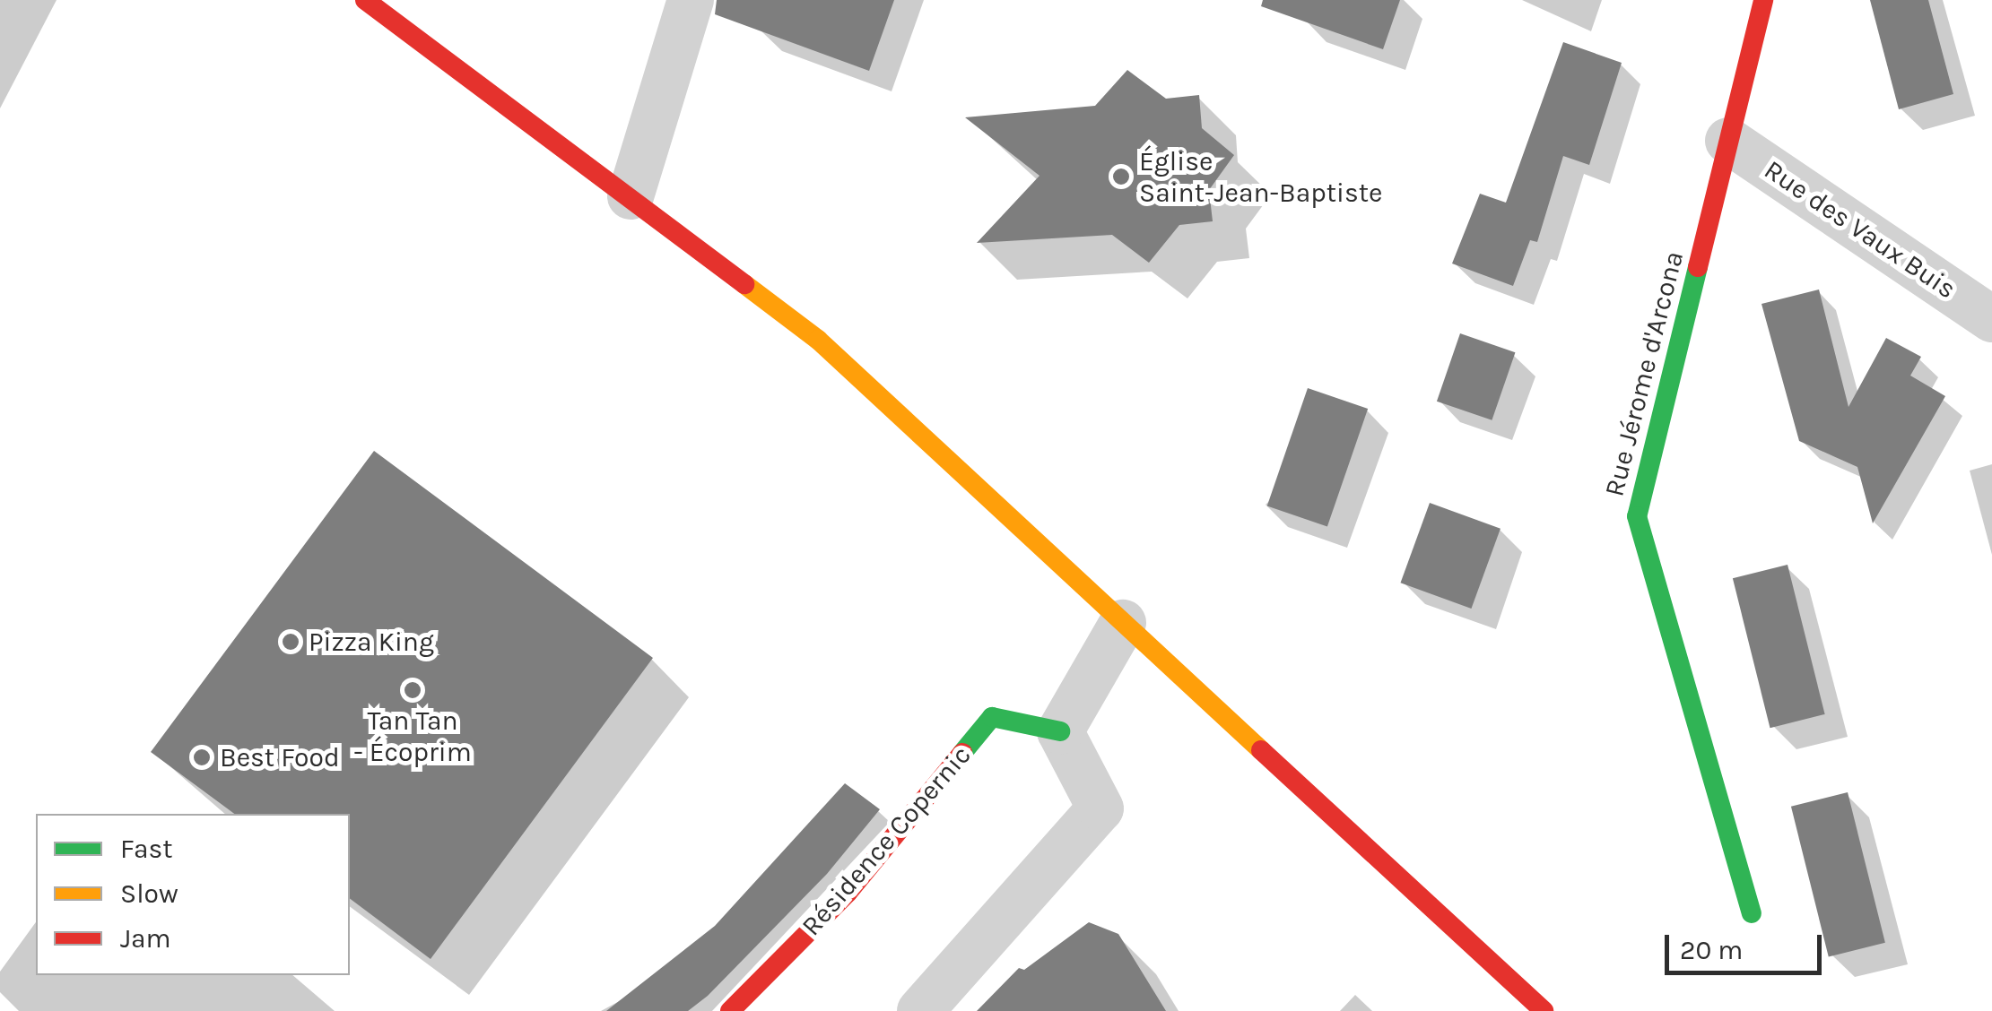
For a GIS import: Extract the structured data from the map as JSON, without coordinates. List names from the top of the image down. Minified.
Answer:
{"streets":{"street":["Rue des Vaux Buis","Rue Jérome d'Arcona","Résidence Copernic"]},"crossings":[["Rue des Vaux Buis","Rue Jérome d'Arcona"]],"places":["Église Saint-Jean-Baptiste","Pizza King","Tan Tan - Écoprim","Best Food"],"legend":["Fast","Slow","Jam"],"scale_bar":"20 m"}
